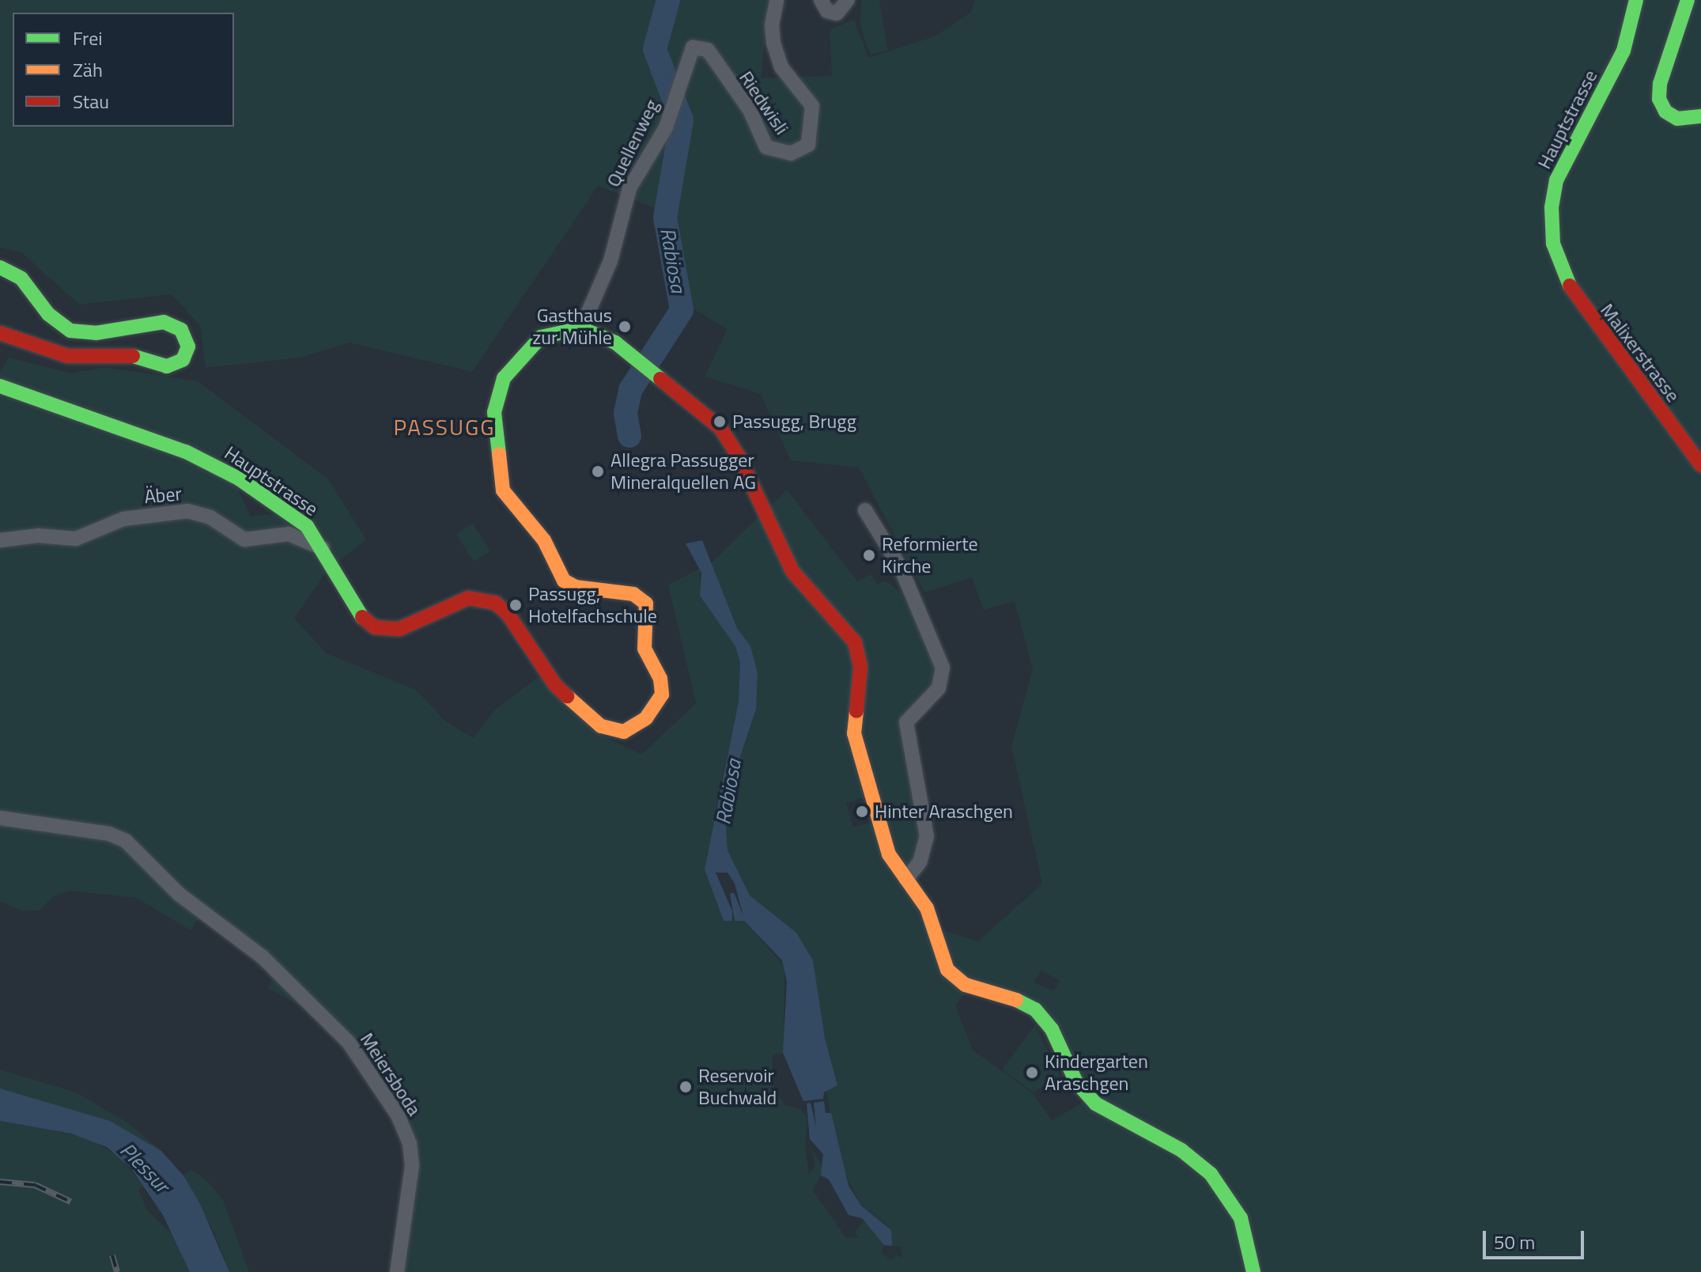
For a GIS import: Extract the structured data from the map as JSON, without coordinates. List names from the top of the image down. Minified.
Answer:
{"streets":{"street":["Riedwisli","Hauptstrasse","Quellenweg","Malixerstrasse","Äber","Meiersboda"]},"crossings":[["Riedwisli","Quellenweg"],["Hauptstrasse","Quellenweg"],["Hauptstrasse","Malixerstrasse"],["Hauptstrasse","Äber"]],"districts":["PASSUGG"],"water":["Rabiosa","Plessur"],"places":["Gasthaus zur Mühle","Passugg, Brugg","Allegra Passugger Mineralquellen AG","Reformierte Kirche","Passugg, Hotelfachschule","Hinter Araschgen","Kindergarten Araschgen","Reservoir Buchwald"],"legend":["Frei","Zäh","Stau"],"scale_bar":"50 m"}
